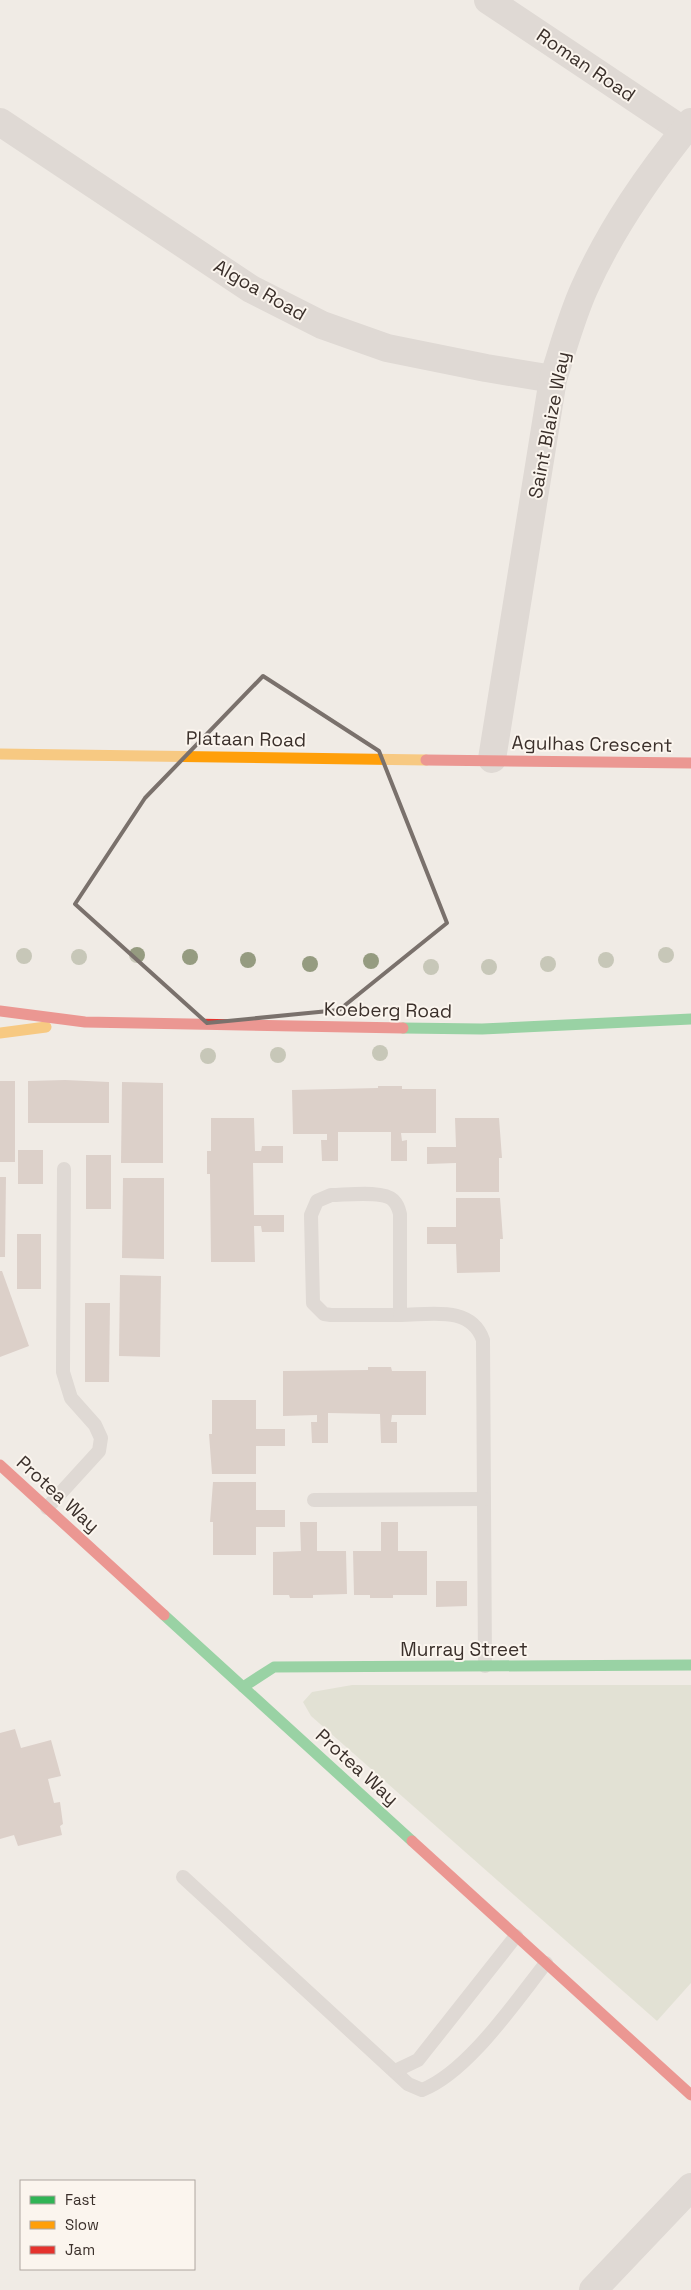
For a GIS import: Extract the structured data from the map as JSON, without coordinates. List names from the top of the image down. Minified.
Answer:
{"streets":{"street":["Roman Road","Algoa Road","Saint Blaize Way","Plataan Road","Agulhas Crescent","Koeberg Road","Protea Way","Murray Street"]},"crossings":[["Roman Road","Saint Blaize Way"],["Algoa Road","Saint Blaize Way"],["Saint Blaize Way","Plataan Road"],["Saint Blaize Way","Agulhas Crescent"],["Plataan Road","Agulhas Crescent"],["Protea Way","Murray Street"]],"legend":["Fast","Slow","Jam"]}
